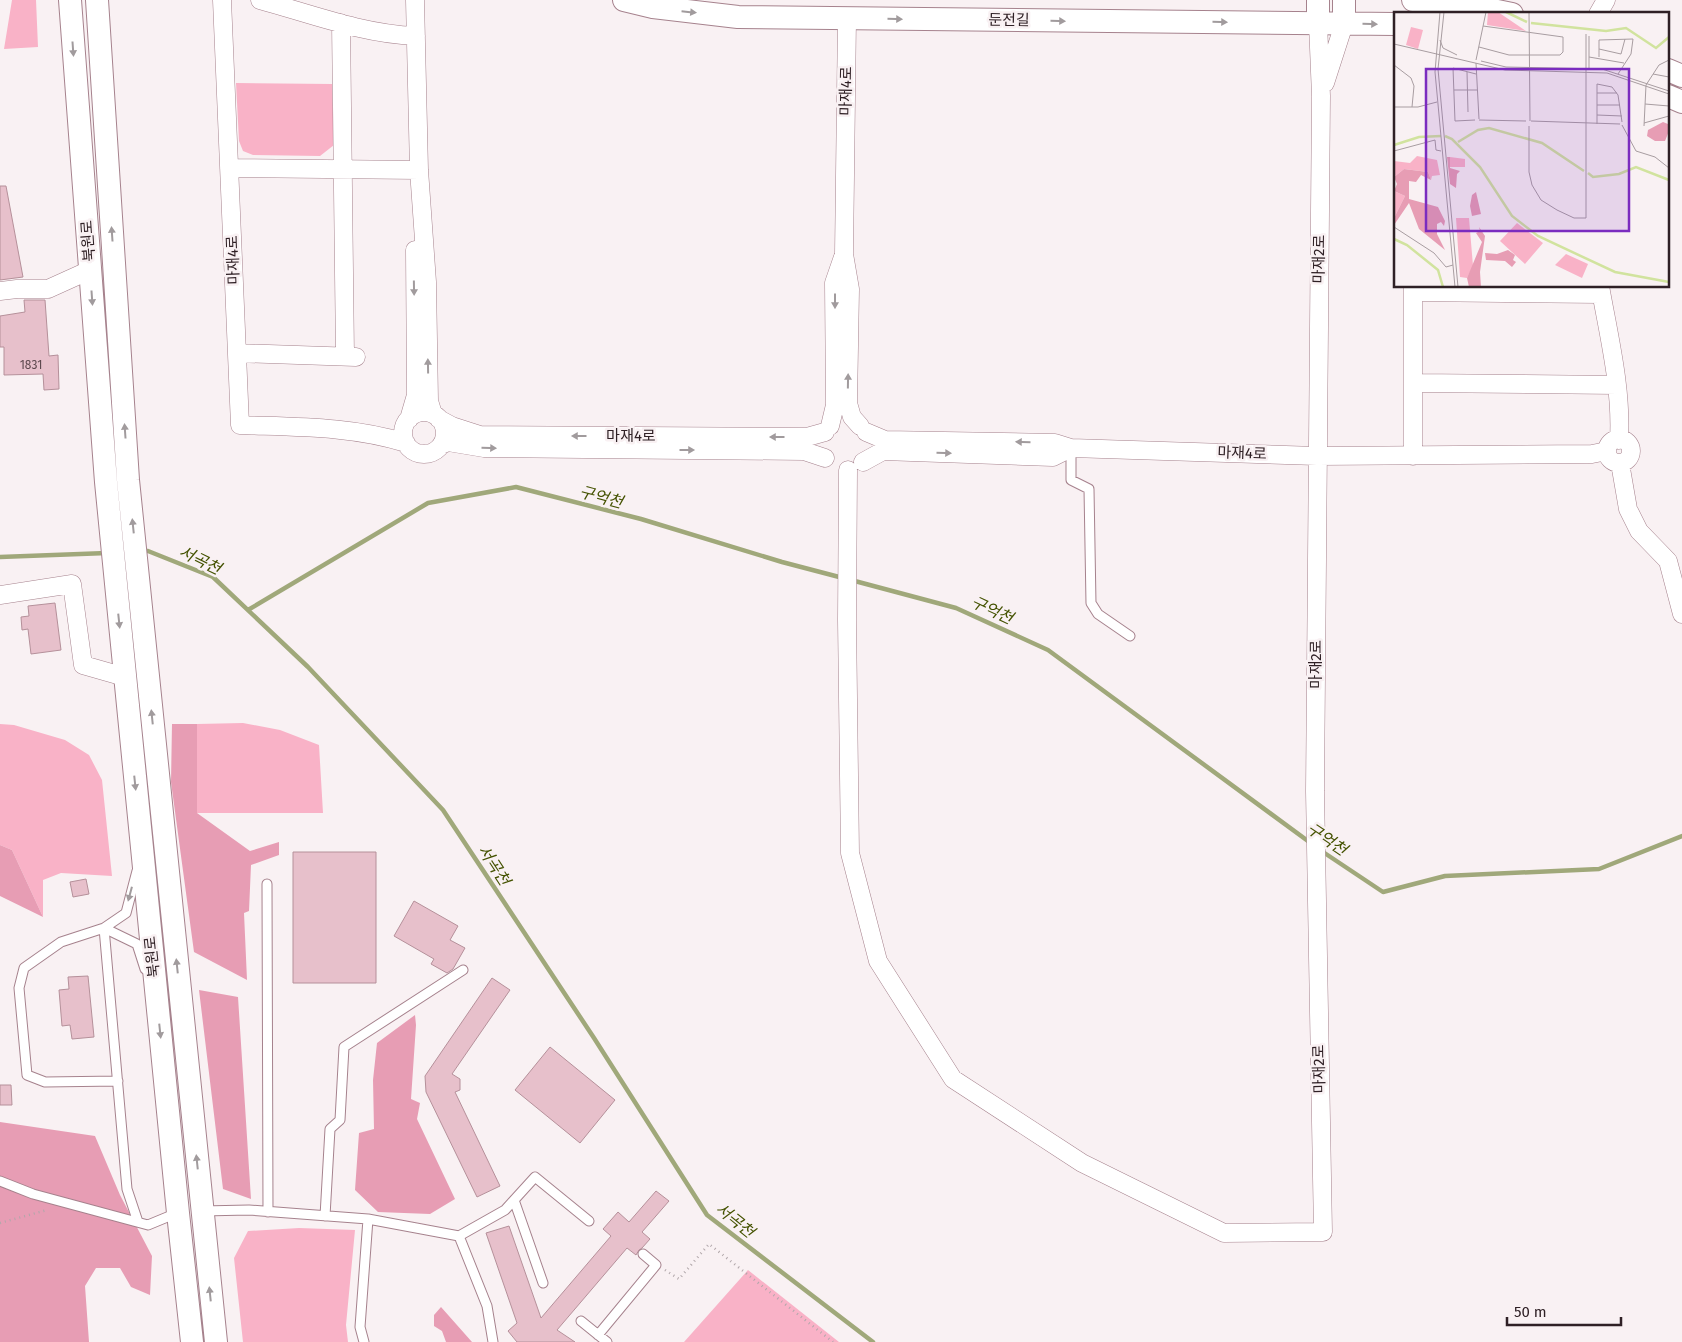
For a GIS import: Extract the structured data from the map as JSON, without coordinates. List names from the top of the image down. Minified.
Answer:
{"streets":{"street":["둔전길","마재4로","북원로","마재2로"]},"crossings":[["둔전길","마재4로"],["마재4로","마재2로"]],"one_way":["둔전길"],"water":["구억천","서곡천"],"house_numbers":["1831"],"scale_bar":"50 m"}
